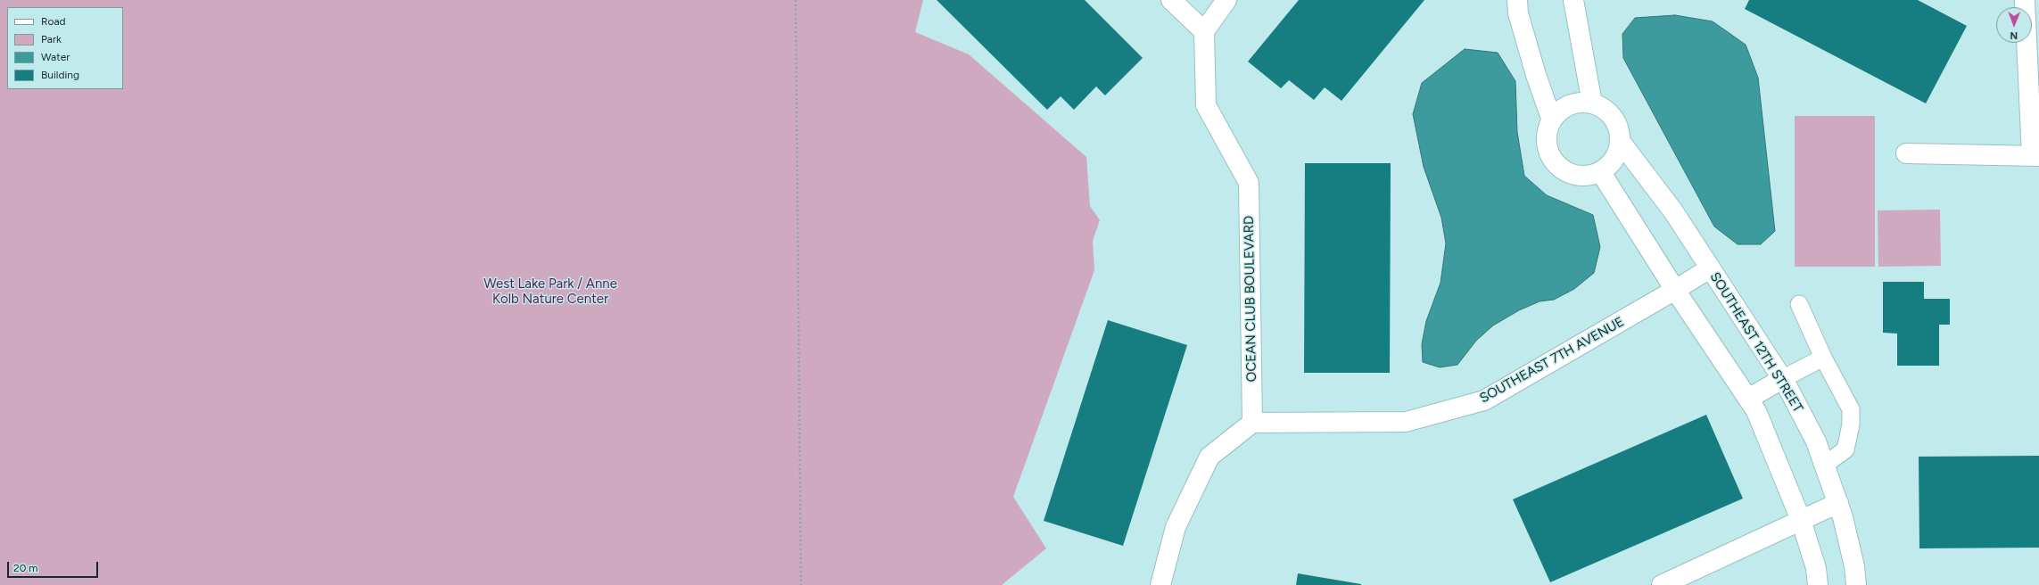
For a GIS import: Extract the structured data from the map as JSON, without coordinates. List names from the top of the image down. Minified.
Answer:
{"streets":{"street":["OCEAN CLUB BOULEVARD","SOUTHEAST 12TH STREET","SOUTHEAST 7TH AVENUE"]},"crossings":[["OCEAN CLUB BOULEVARD","SOUTHEAST 7TH AVENUE"],["SOUTHEAST 12TH STREET","SOUTHEAST 7TH AVENUE"]],"parks":["West Lake Park / Anne Kolb Nature Center"],"legend":["Road","Park","Water","Building"],"scale_bar":"20 m","north":"bottom"}
